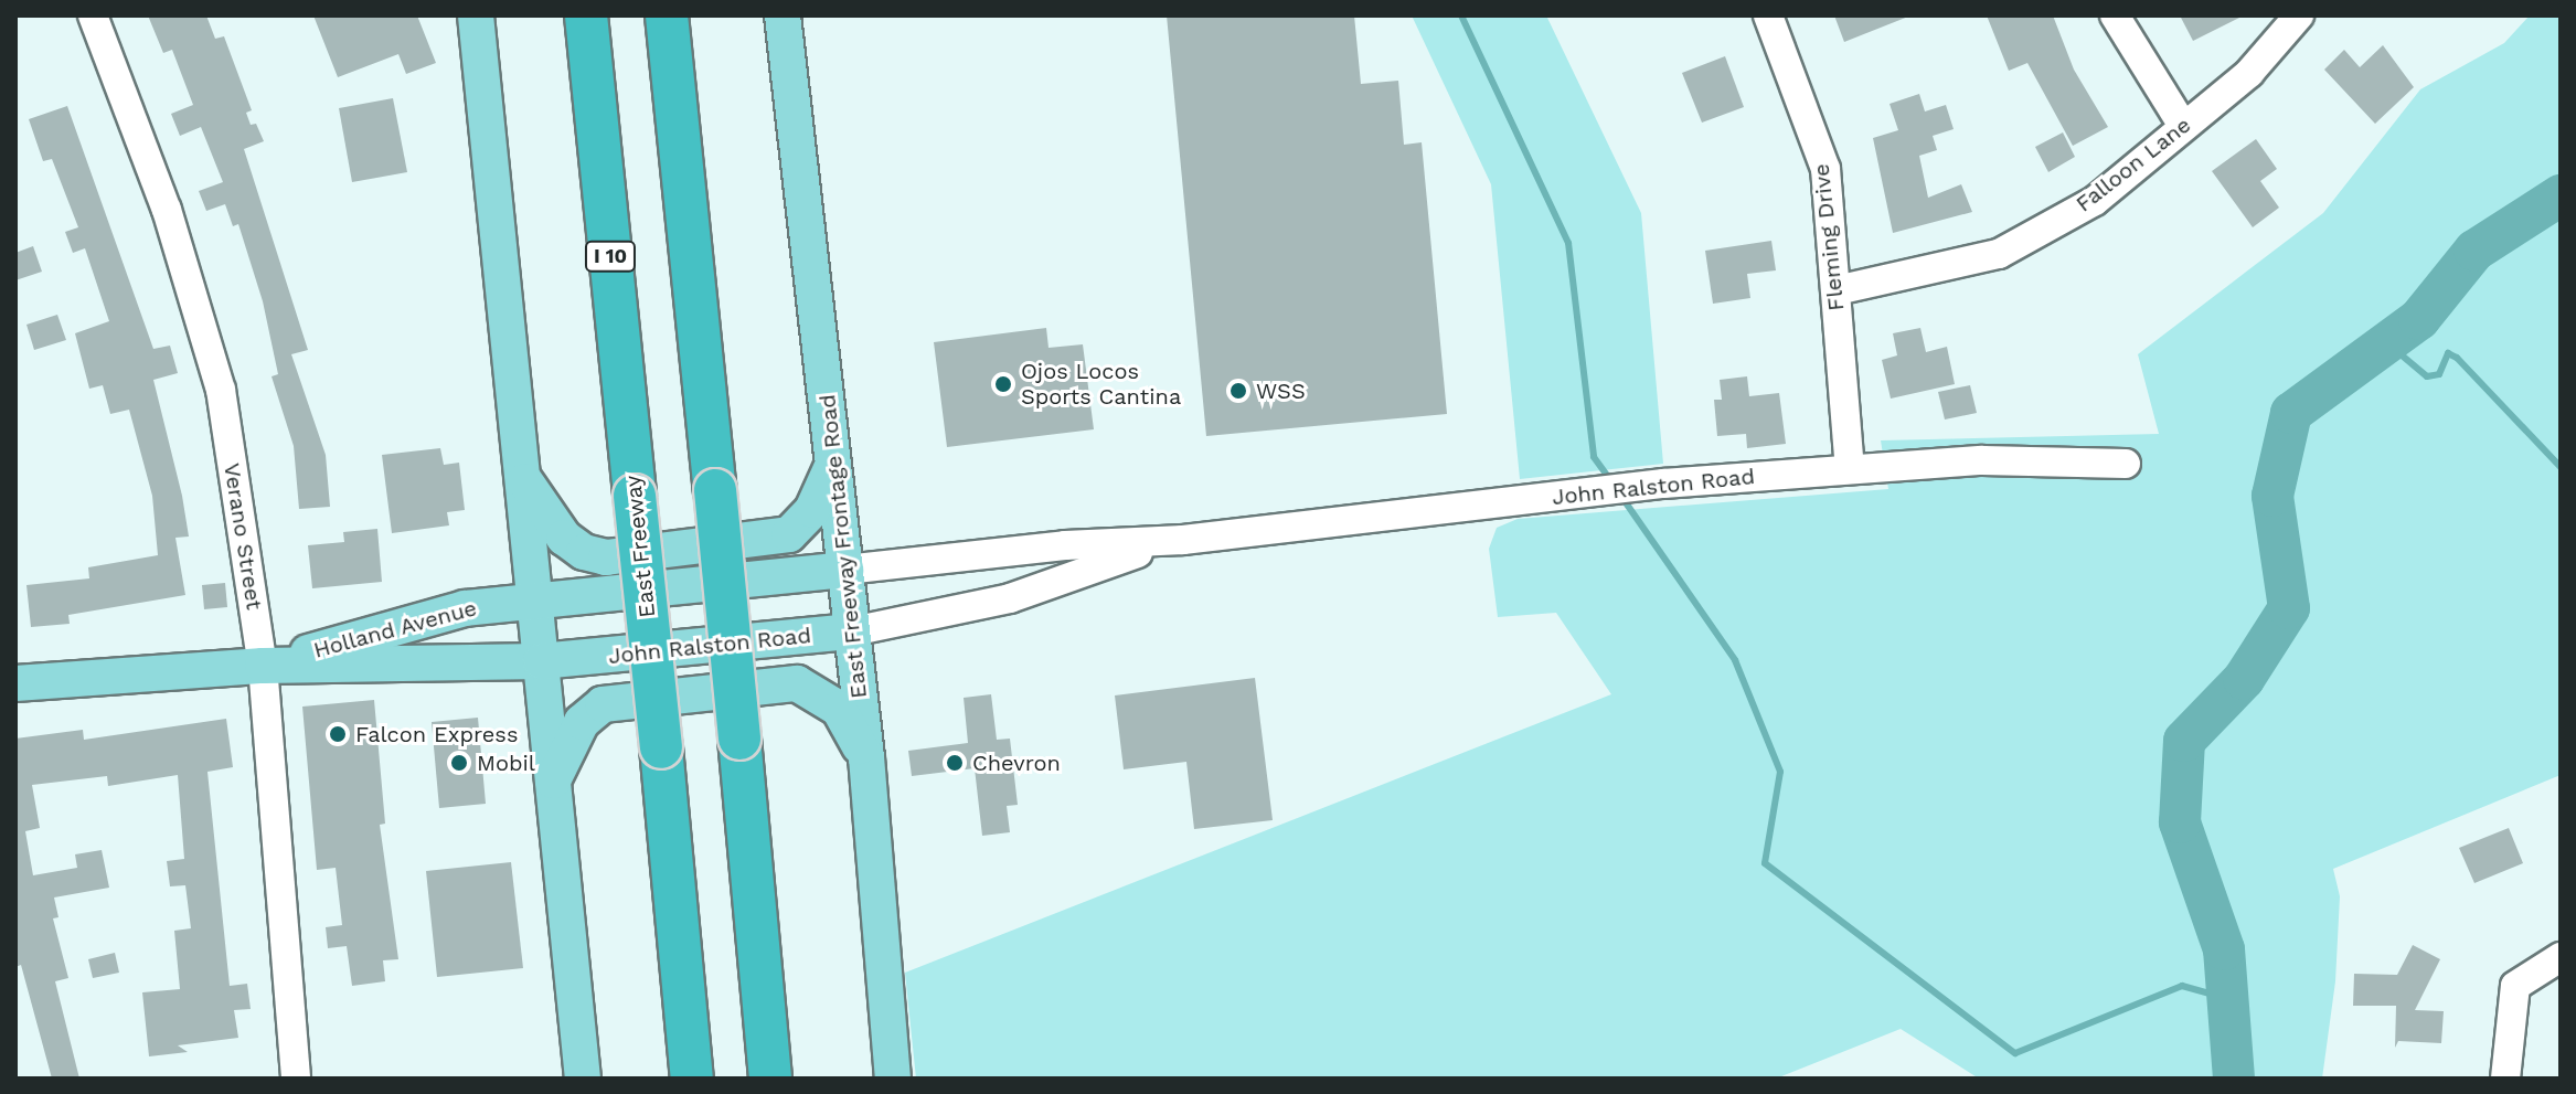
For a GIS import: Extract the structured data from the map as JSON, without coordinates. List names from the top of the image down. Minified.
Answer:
{"streets":{"highway":["I 10","East Freeway"],"main road":["John Ralston Road","East Freeway Frontage Road","Holland Avenue"],"street":["Falloon Lane","Fleming Drive","Verano Street"]},"crossings":[["Falloon Lane","Fleming Drive"],["Fleming Drive","John Ralston Road"],["John Ralston Road","East Freeway Frontage Road"],["John Ralston Road","Holland Avenue"],["Verano Street","Holland Avenue"],["East Freeway Frontage Road","Holland Avenue"]],"places":["Ojos Locos Sports Cantina","WSS","Falcon Express","Mobil","Chevron"]}
